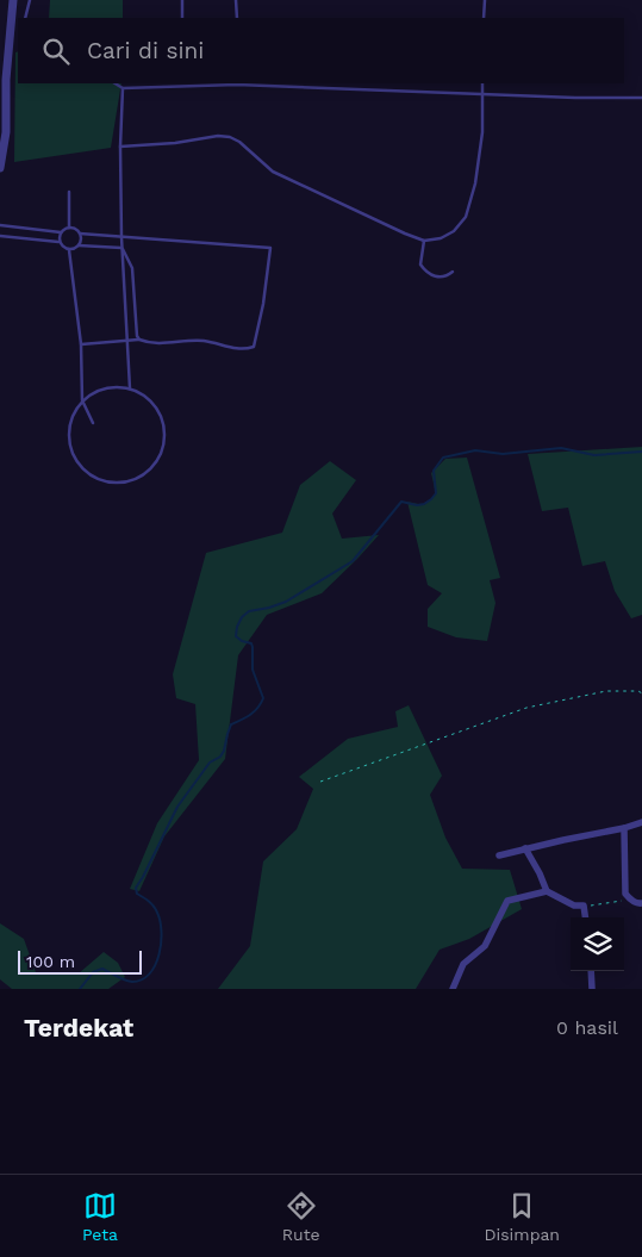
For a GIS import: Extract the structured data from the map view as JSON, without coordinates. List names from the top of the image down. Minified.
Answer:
{"scale_bar":"100 m","page":{"search":"Cari di sini","scale":"100 m","heading":["Terdekat","0 hasil"],"nav":["Peta","Rute","Disimpan"]}}
